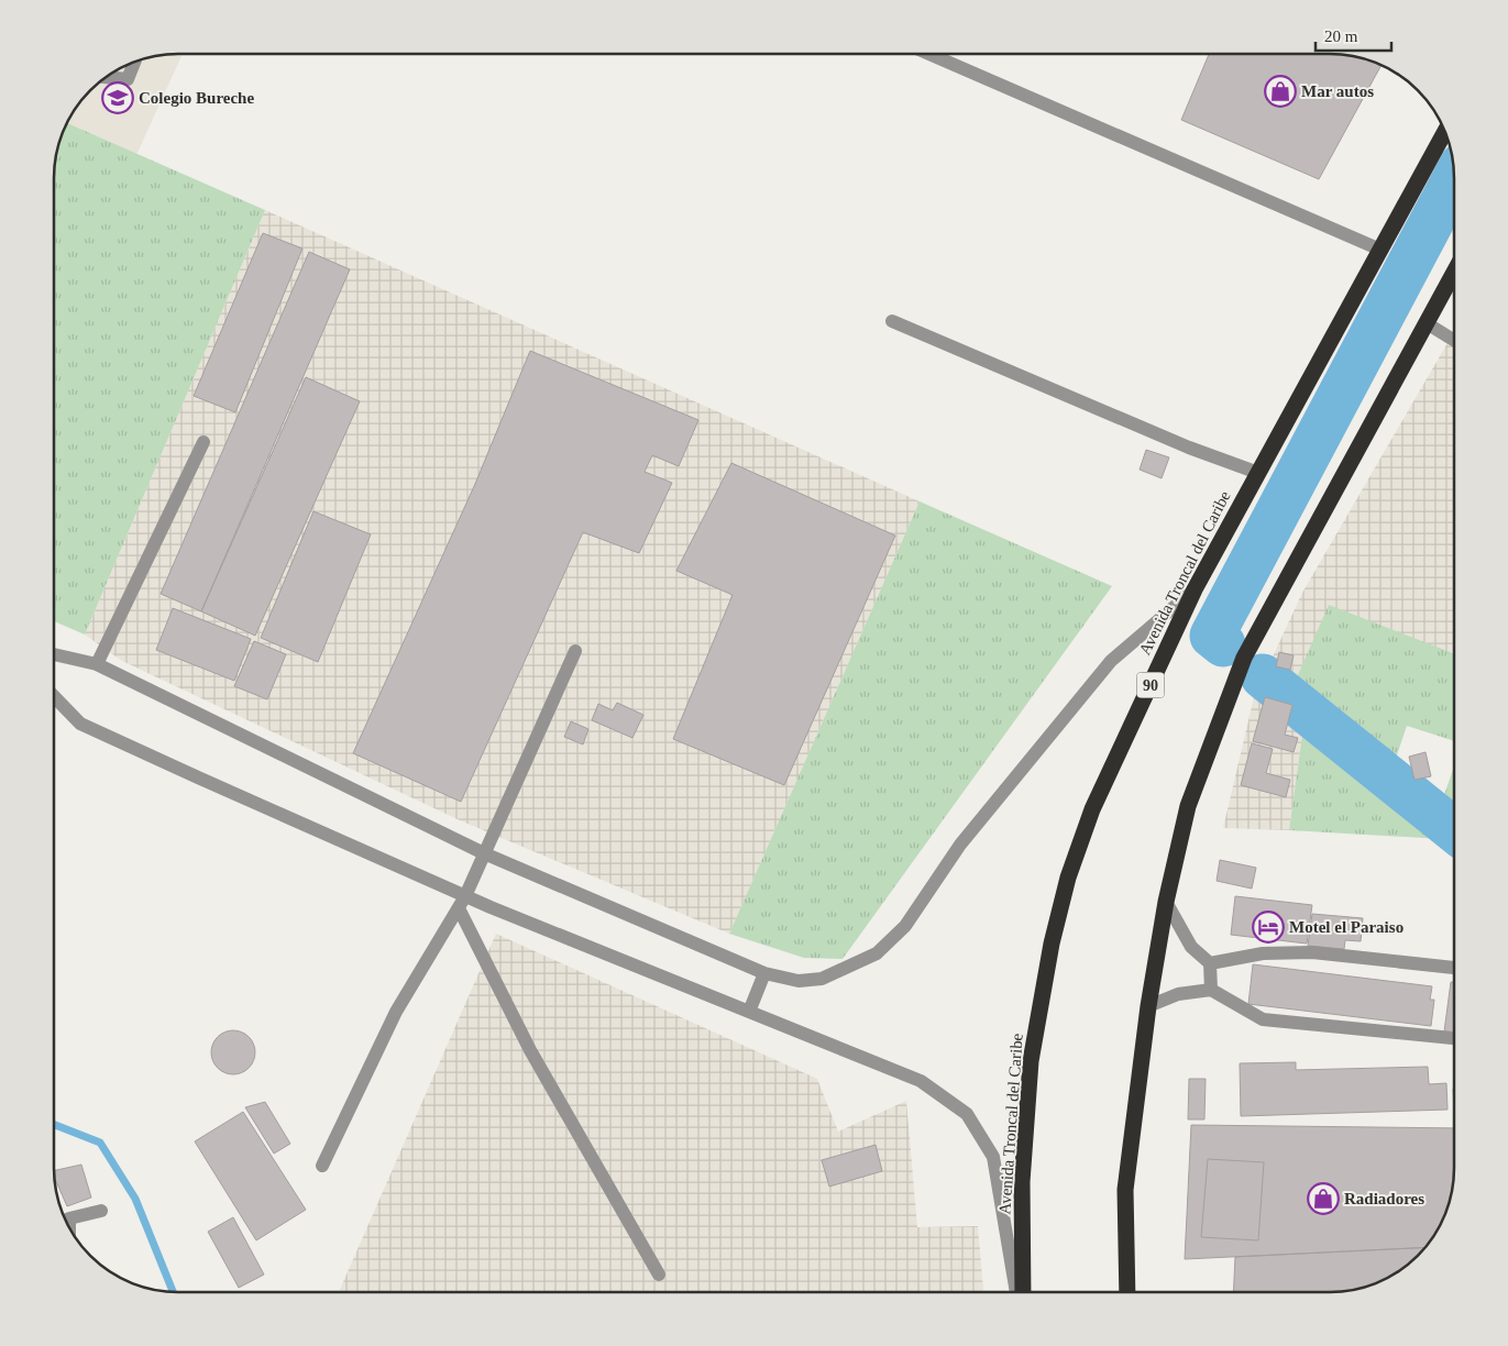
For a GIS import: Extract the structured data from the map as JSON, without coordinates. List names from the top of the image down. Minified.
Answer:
{"streets":{"highway":["Avenida Troncal del Caribe","90"]},"places":{"shop":["Mar autos","Radiadores"],"school or university":["Colegio Bureche"],"hotel":["Motel el Paraiso"]},"scale_bar":"20 m"}
